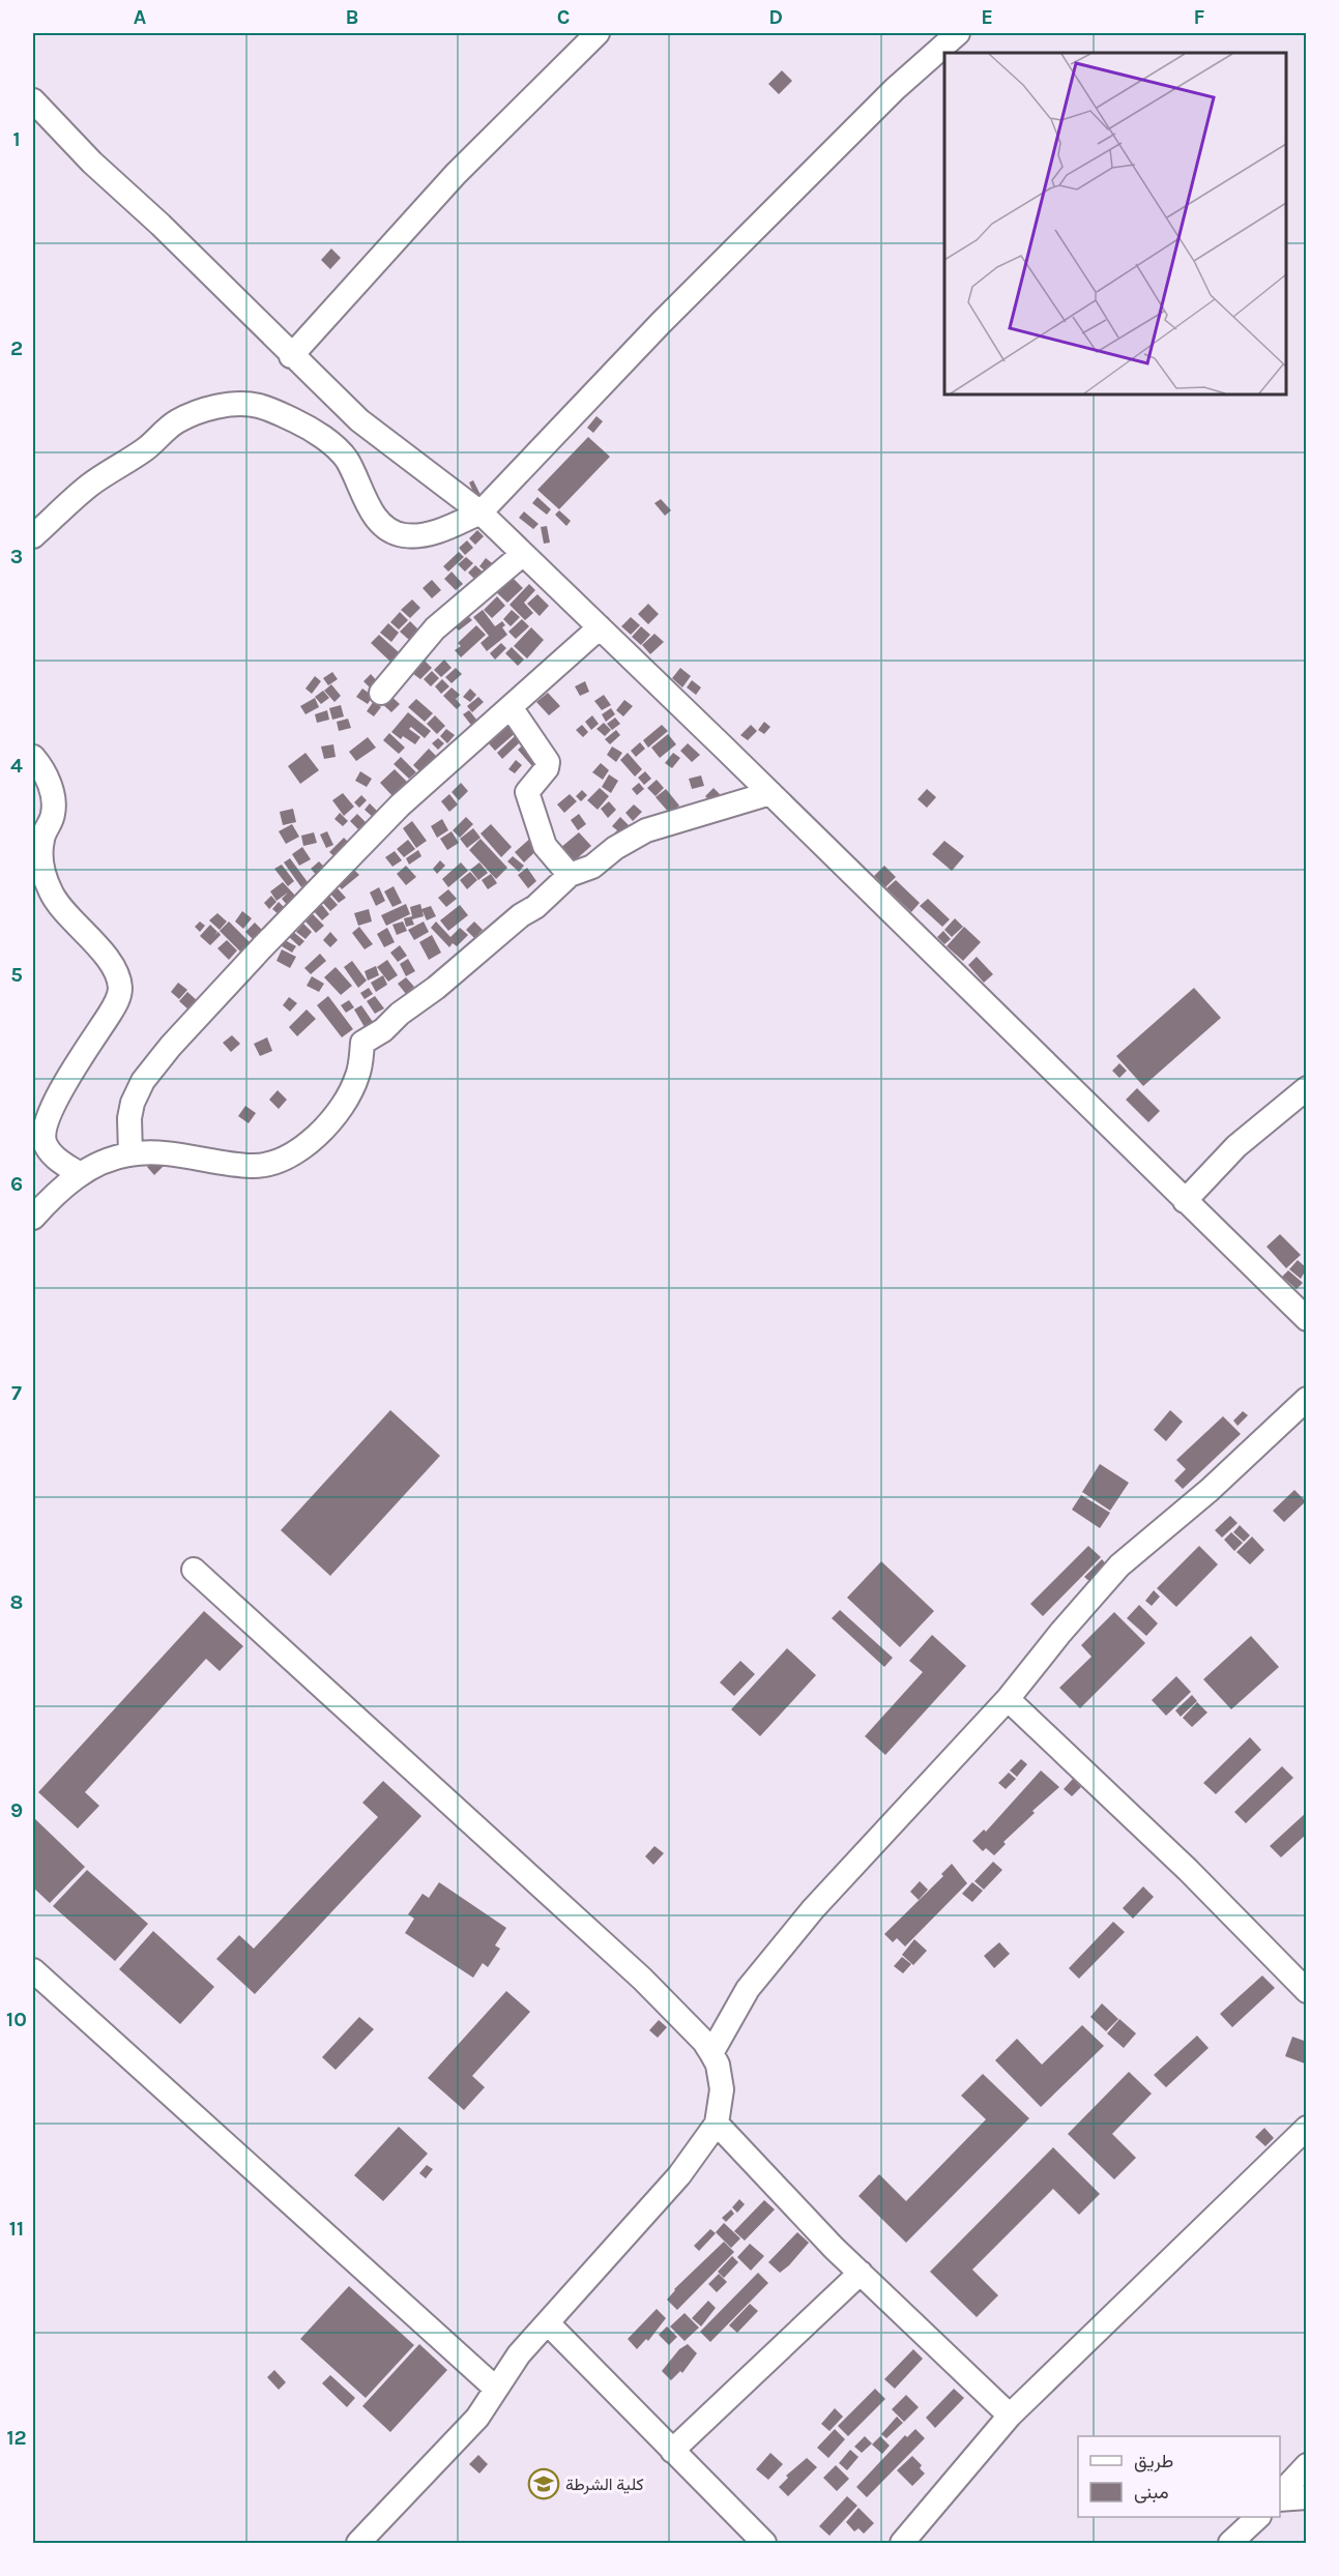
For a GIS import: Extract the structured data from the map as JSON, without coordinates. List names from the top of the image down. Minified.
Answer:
{"places":{"school or university":["كلية الشرطة"]},"legend":["طريق","مبنى"],"grid":{"columns":["A","B","C","D","E","F"],"rows":["1","2","3","4","5","6","7","8","9","10","11","12"]}}
